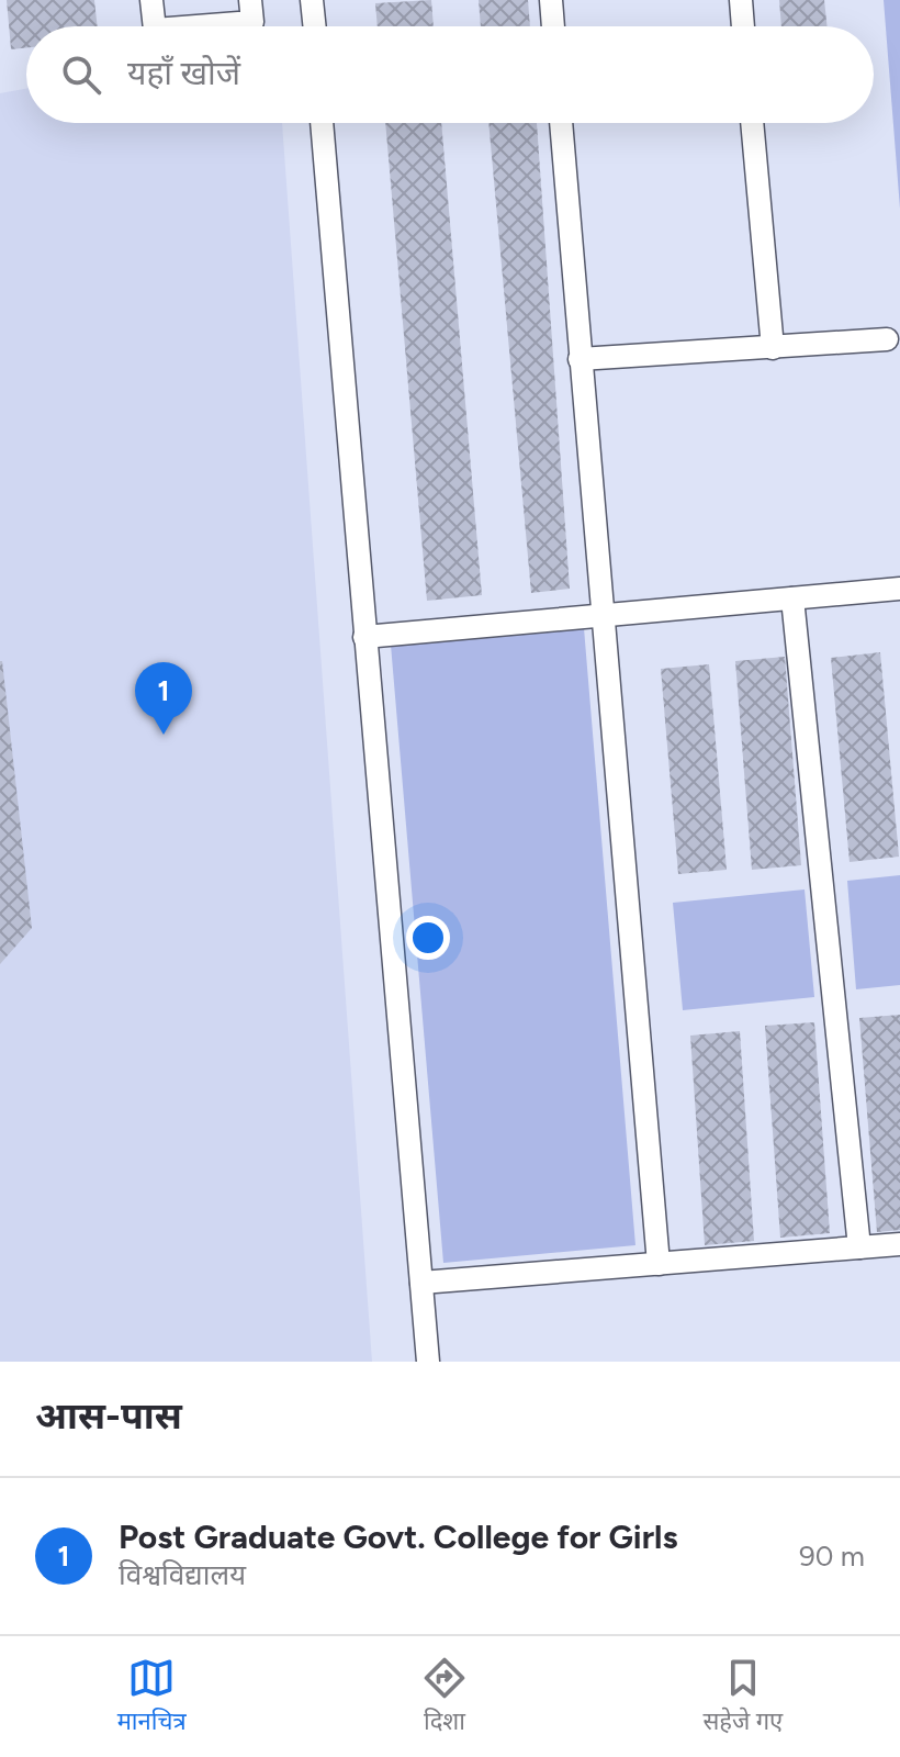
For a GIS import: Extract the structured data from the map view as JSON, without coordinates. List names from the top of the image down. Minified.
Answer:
{"page":{"search":"यहाँ खोजें","pins":"1","heading":"आस-पास","list":[{"mark":"1","name":"Post Graduate Govt. College for Girls","note":"विश्वविद्यालय","value":"90 m"}],"nav":["मानचित्र","दिशा","सहेजे गए"]}}
